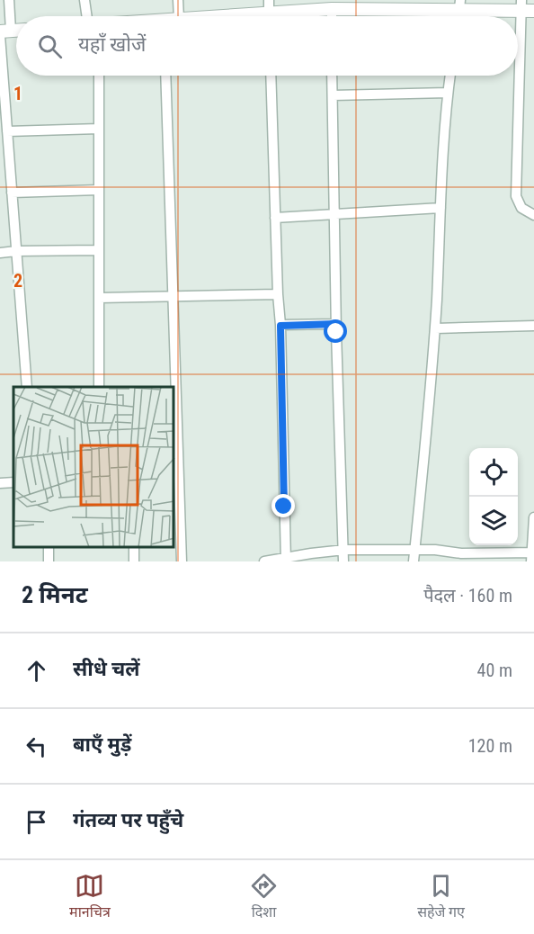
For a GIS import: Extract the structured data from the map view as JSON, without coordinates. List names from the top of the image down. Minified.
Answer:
{"page":{"search":"यहाँ खोजें","heading":["2 मिनट","पैदल · 160 m"],"list":[["सीधे चलें","40 m"],["बाएँ मुड़ें","120 m"],"गंतव्य पर पहुँचे"],"nav":["मानचित्र","दिशा","सहेजे गए"]},"grid":{"rows":["1","2"]}}
